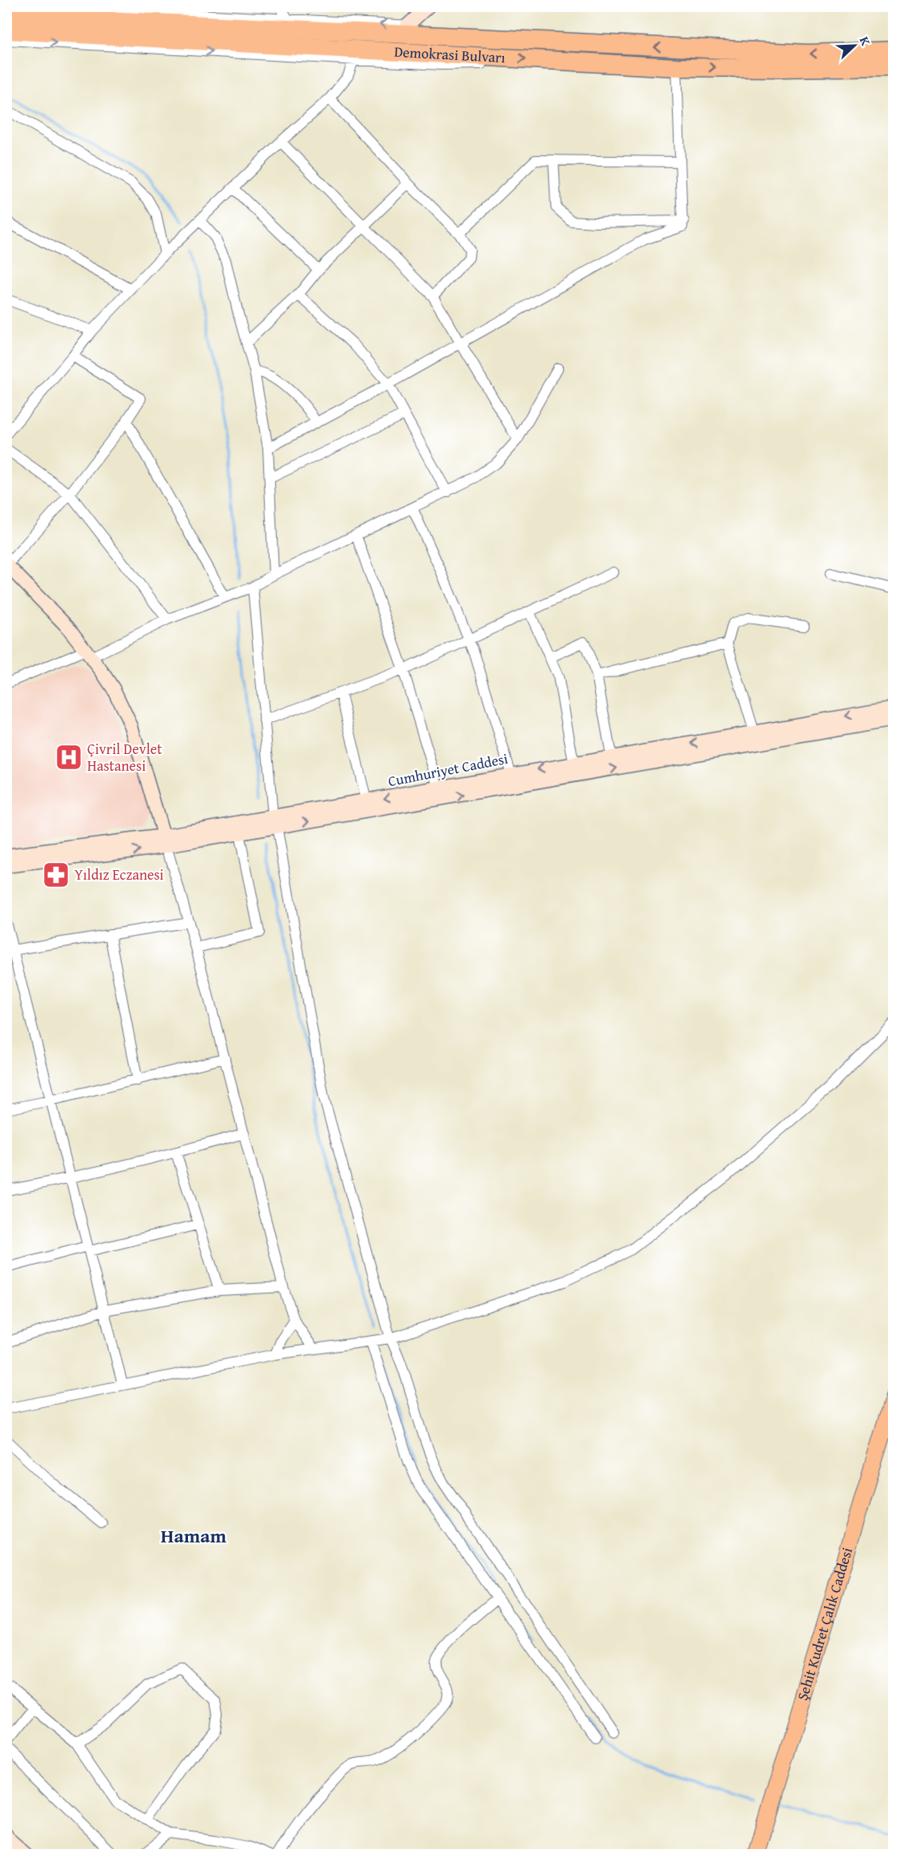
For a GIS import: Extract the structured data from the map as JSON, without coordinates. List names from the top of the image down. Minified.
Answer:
{"streets":{"highway":["Demokrasi Bulvarı"],"main road":["Cumhuriyet Caddesi","Şehit Kudret Çalık Caddesi"]},"districts":["Hamam"],"places":{"hospital":["Çivril Devlet Hastanesi"],"pharmacy":["Yıldız Eczanesi"]},"north":"top right"}
